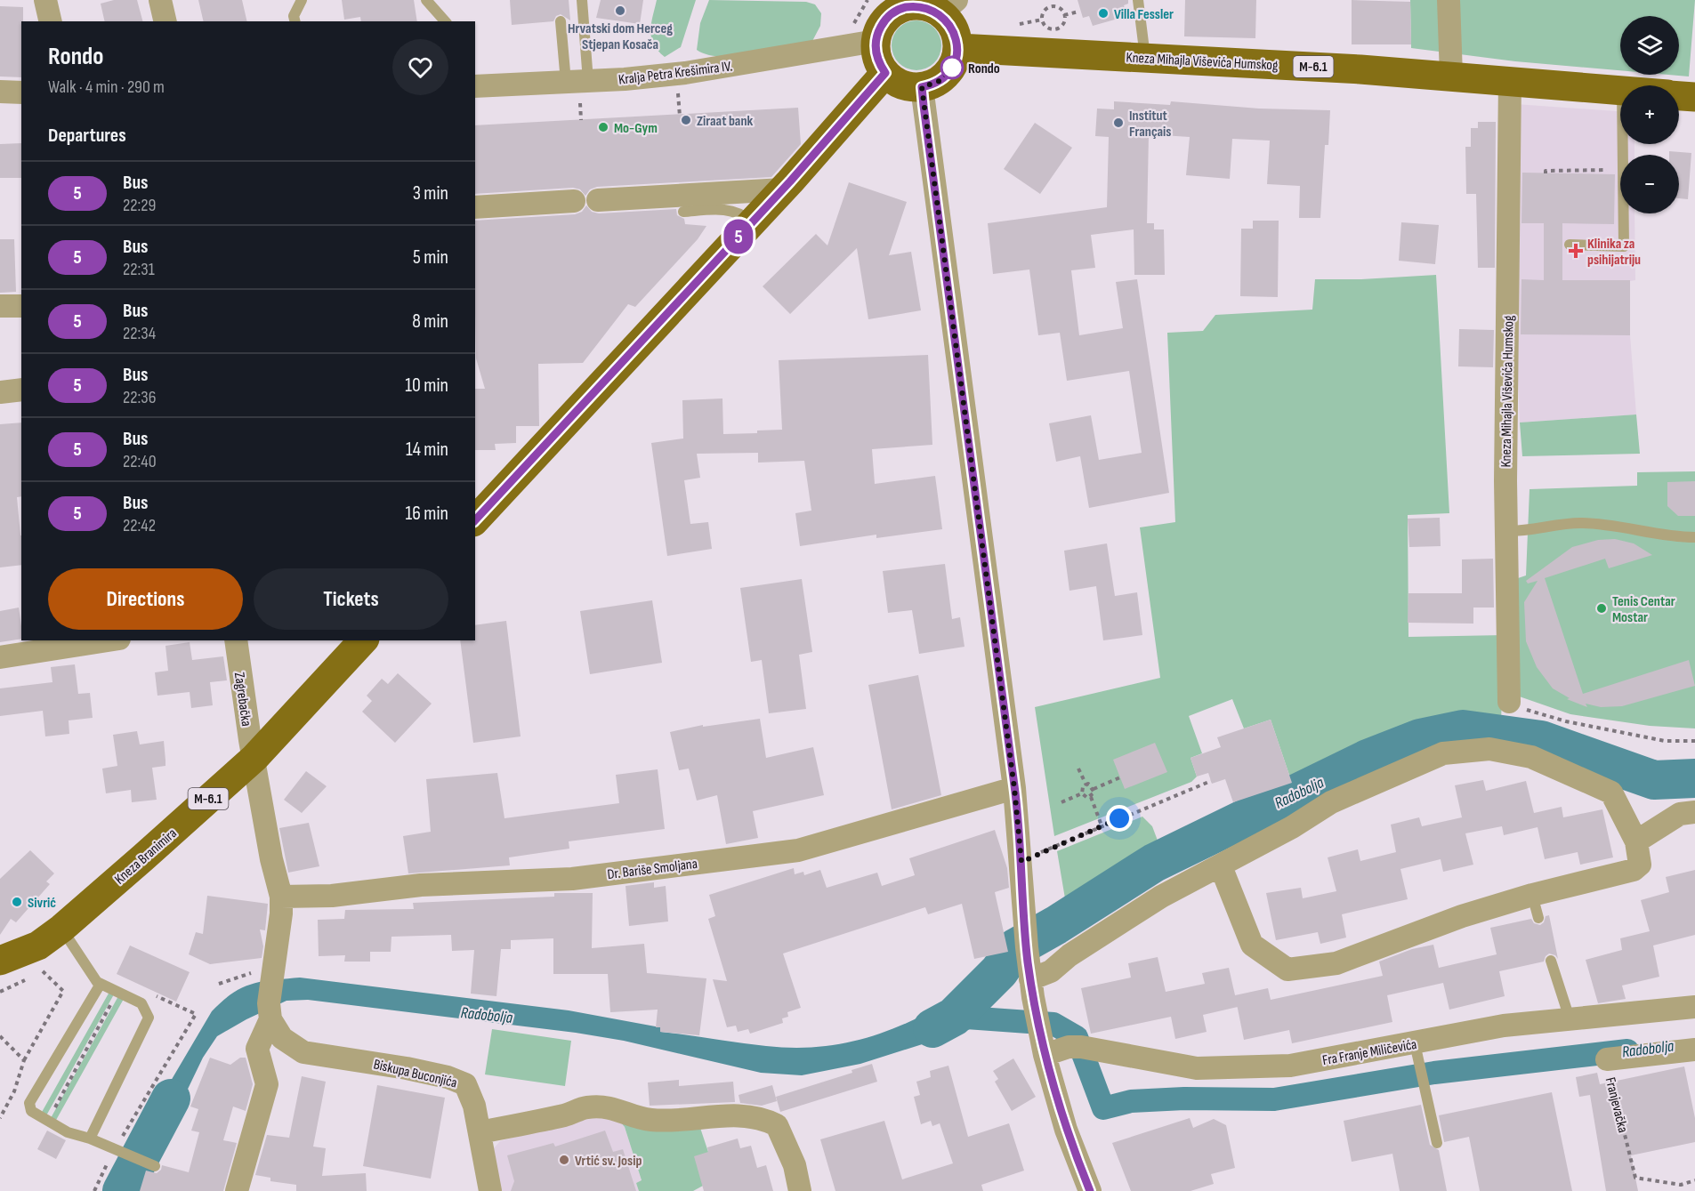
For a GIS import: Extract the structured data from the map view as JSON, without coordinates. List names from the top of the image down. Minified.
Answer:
{"streets":{"main road":["Kneza Mihajla Viševića Humskog","M-6.1","Kneza Branimira"],"street":["Kralja Petra Krešimira IV.","Zagrebačka","Dr. Bariše Smoljana","Fra Franje Miličevića","Biskupa Buconjića","Franjevačka"]},"crossings":[["Kneza Mihajla Viševića Humskog","Kralja Petra Krešimira IV."],["Zagrebačka","Kneza Branimira"]],"water":["Radobolja"],"places":{"other":["Hrvatski dom Herceg Stjepan Kosača","Villa Fessler","Rondo","Ziraat bank","Institut Français","Mo-Gym","Tenis Centar Mostar","Sivrić","Vrtić sv. Josip"],"health":["Klinika za psihijatriju"]},"lines":["bus line 5"],"page":{"on_map":"5","map_buttons":["+","−"],"heading":[["Rondo","Walk · 4 min · 290 m"],"Departures"],"list":[{"mark":"5","name":"Bus","note":"22:29","value":"3 min"},{"mark":"5","name":"Bus","note":"22:31","value":"5 min"},{"mark":"5","name":"Bus","note":"22:34","value":"8 min"},{"mark":"5","name":"Bus","note":"22:36","value":"10 min"},{"mark":"5","name":"Bus","note":"22:40","value":"14 min"},{"mark":"5","name":"Bus","note":"22:42","value":"16 min"}],"buttons":["Directions","Tickets"]}}
